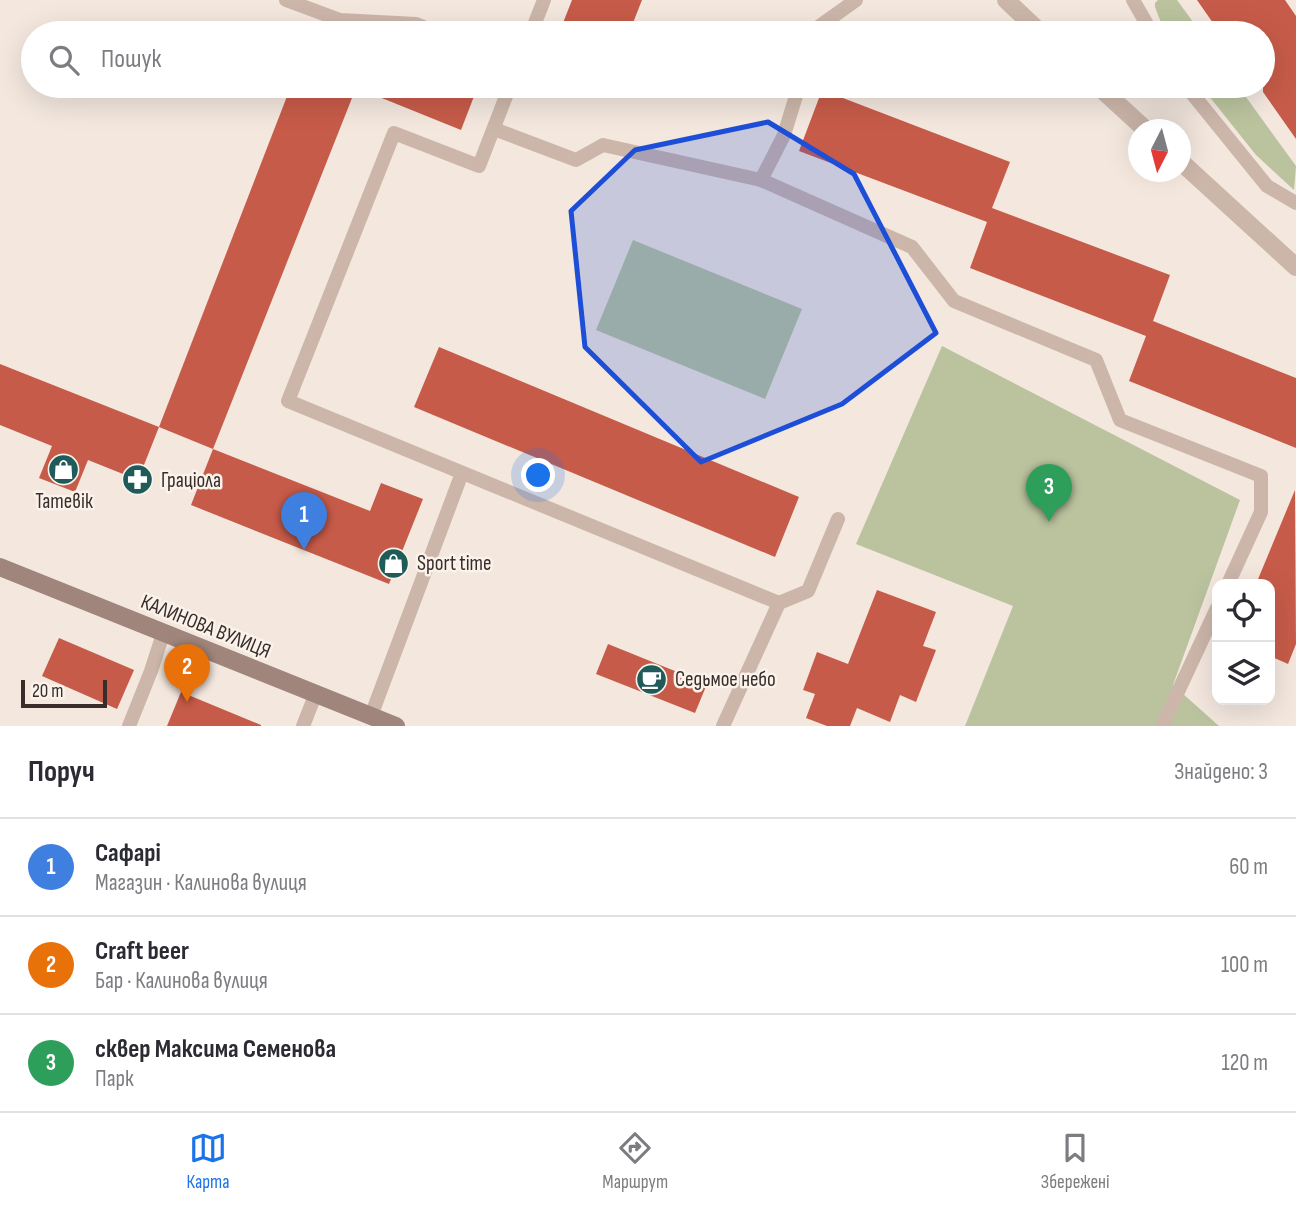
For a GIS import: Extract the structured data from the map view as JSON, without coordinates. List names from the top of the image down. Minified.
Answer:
{"streets":{"main road":["КАЛИНОВА ВУЛИЦЯ"]},"places":{"shop":["Татевік","Sport time"],"pharmacy":["Граціола"],"cafe":["Седьмое небо"]},"scale_bar":"20 m","north":"bottom","page":{"search":"Пошук","pins":["3","1","2"],"scale":"20 m","heading":["Поруч","Знайдено: 3"],"list":[{"mark":"1","name":"Сафарі","note":"Магазин · Калинова вулиця","value":"60 m"},{"mark":"2","name":"Craft beer","note":"Бар · Калинова вулиця","value":"100 m"},{"mark":"3","name":"сквер Максима Семенова","note":"Парк","value":"120 m"}],"nav":["Карта","Маршрут","Збережені"]}}
